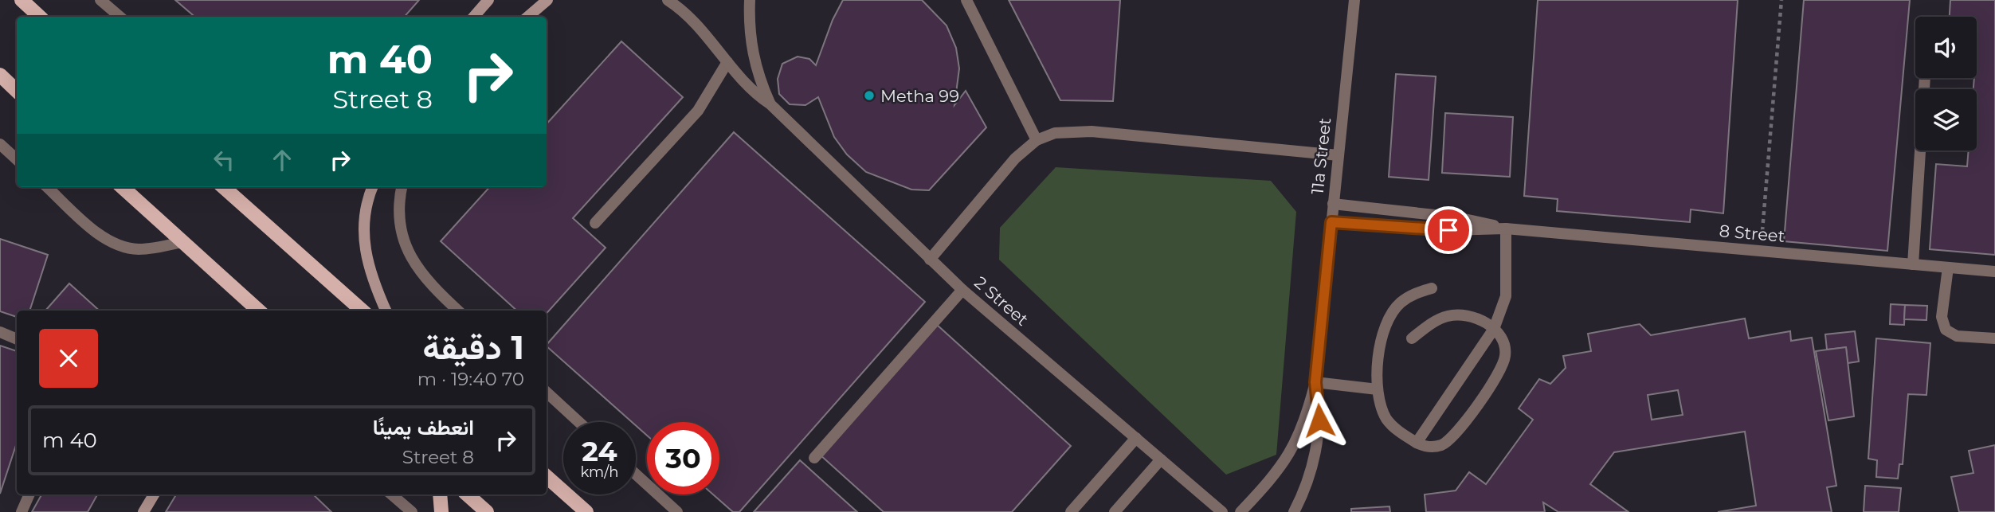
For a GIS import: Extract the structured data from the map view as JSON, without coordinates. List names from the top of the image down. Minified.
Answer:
{"streets":{"street":["11a Street","8 Street","2 Street"]},"crossings":[["11a Street","8 Street"]],"places":["Metha 99"],"page":{"turn":["40 m","8 Street"],"heading":["1 دقيقة","70 m · 19:40"],"list":[{"name":"انعطف يمينًا","note":"8 Street","value":"40 m"}],"speed":"24 km/h","limit":"30"}}
